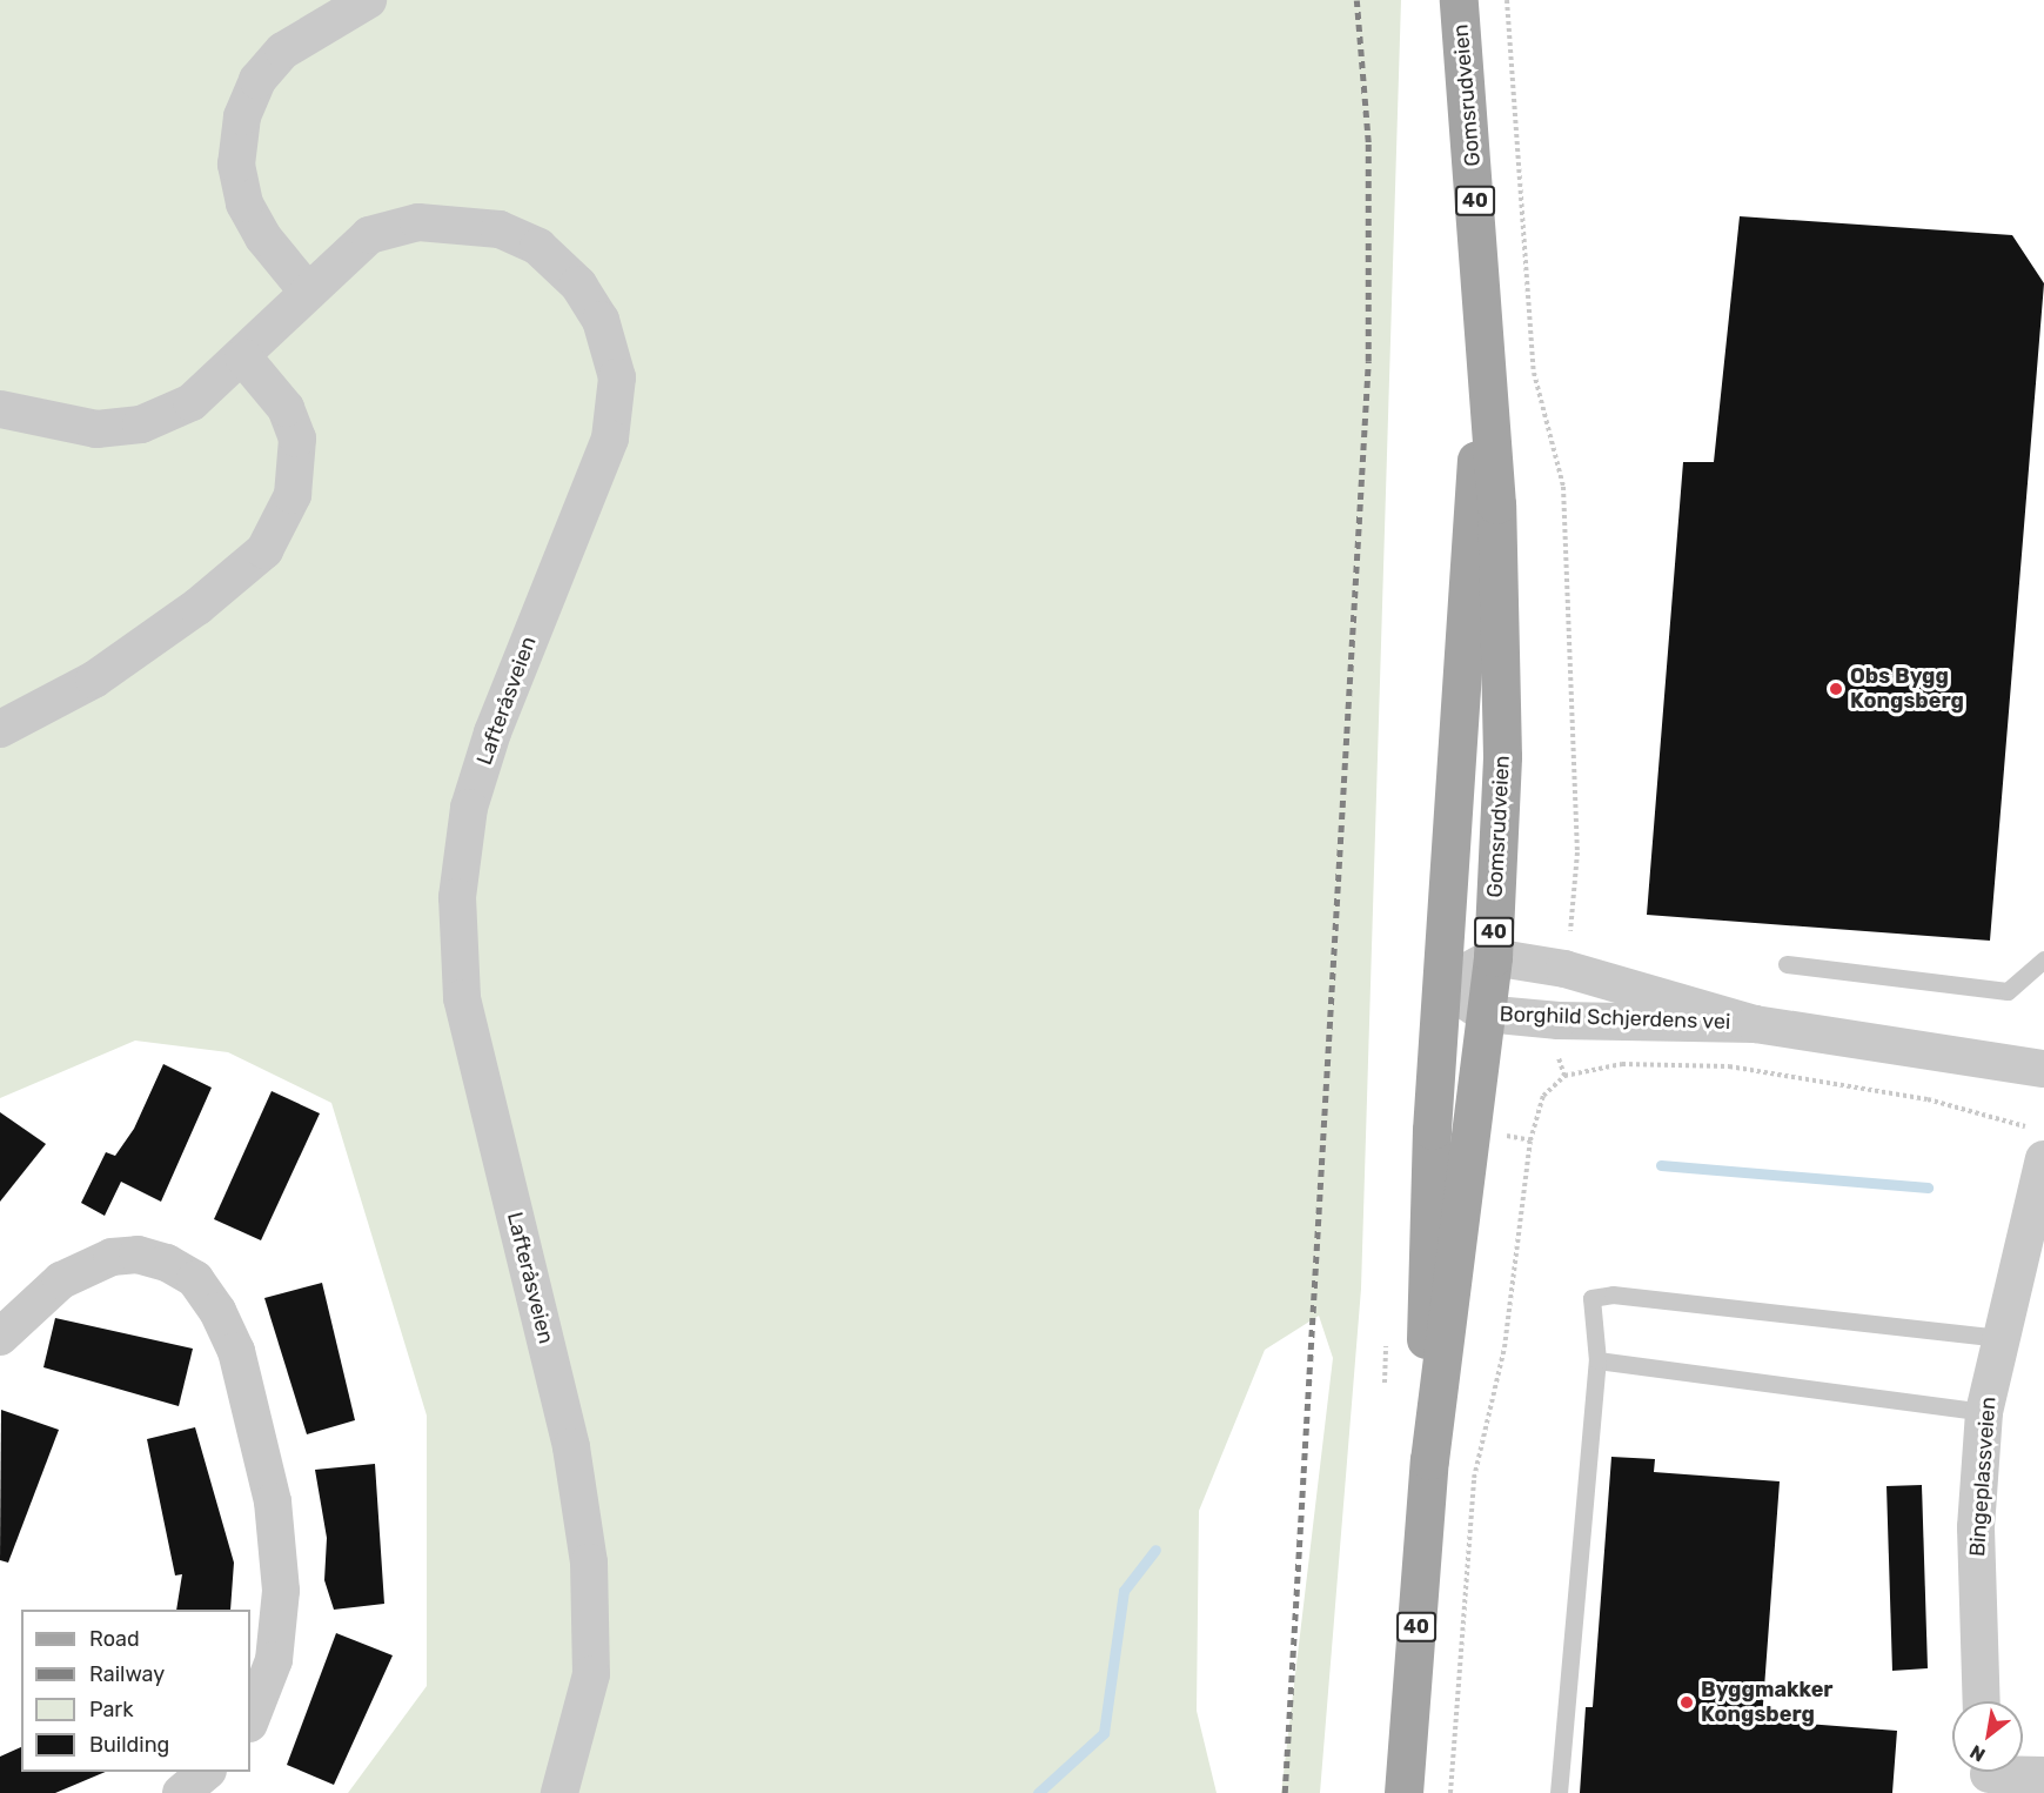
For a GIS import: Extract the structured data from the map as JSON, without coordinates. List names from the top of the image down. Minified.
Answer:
{"streets":{"main road":["Gomsrudveien","40"],"street":["Lafteråsveien","Borghild Schjerdens vei","Bingeplassveien"]},"crossings":[["Gomsrudveien","Borghild Schjerdens vei"]],"places":["Obs Bygg Kongsberg","Byggmakker Kongsberg"],"legend":["Road","Railway","Park","Building"],"north":"bottom left"}
